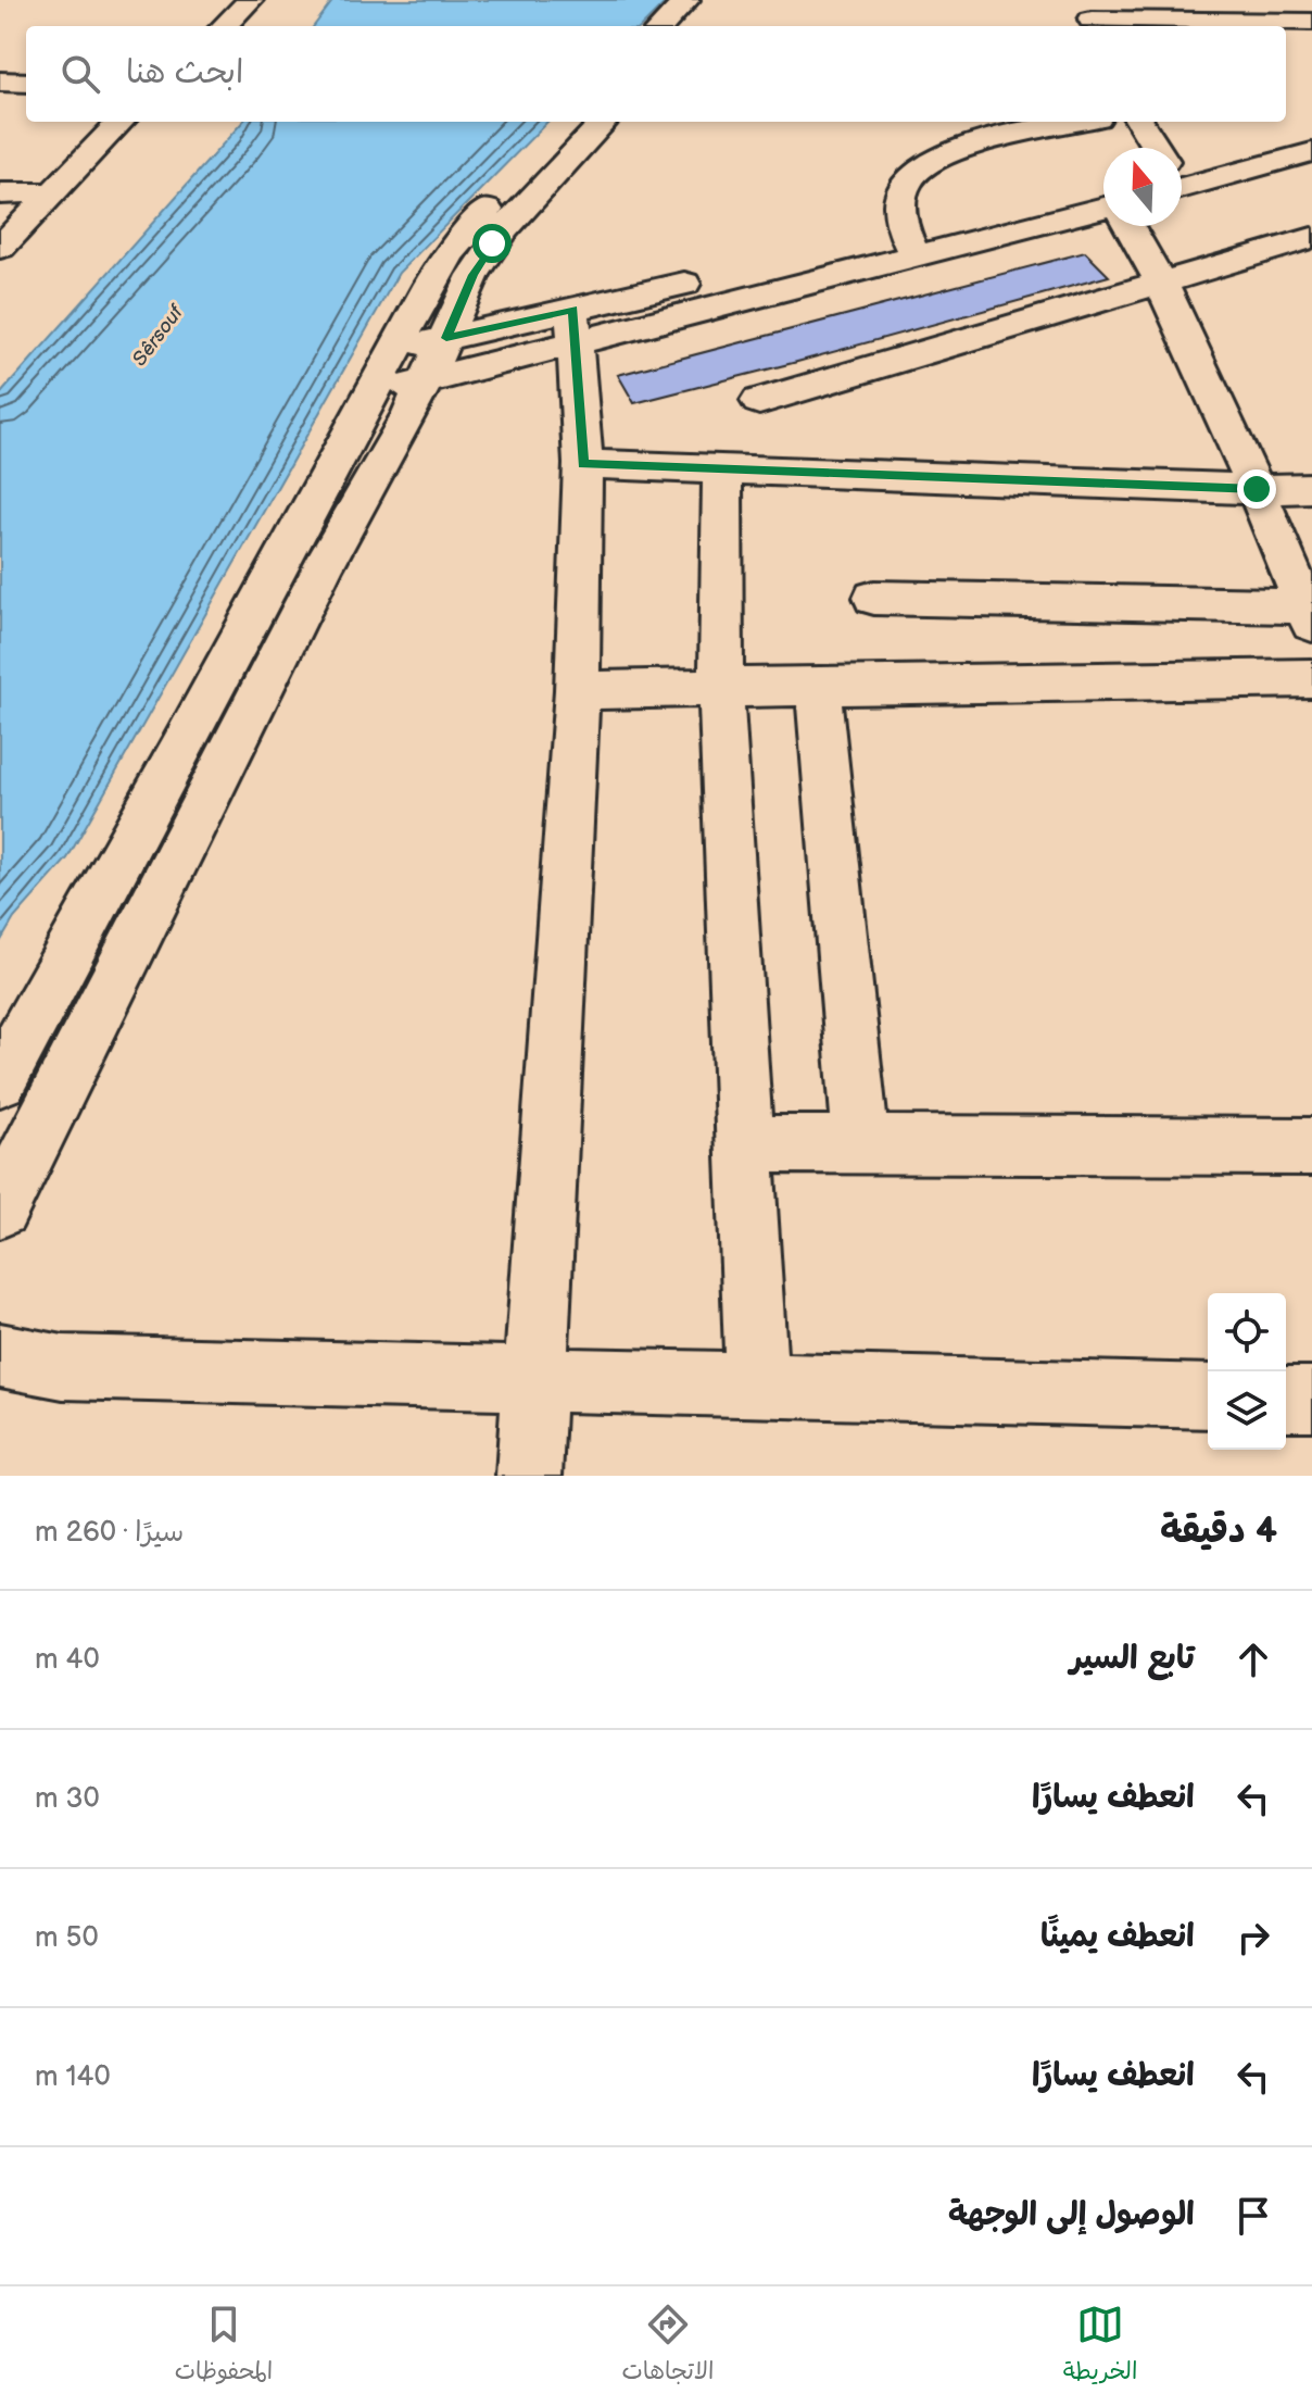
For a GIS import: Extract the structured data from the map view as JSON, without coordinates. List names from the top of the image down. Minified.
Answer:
{"water":["Sêrsouf"],"north":"top","page":{"search":"ابحث هنا","heading":["4 دقيقة","سيرًا · 260 m"],"list":[["تابع السير","40 m"],["انعطف يسارًا","30 m"],["انعطف يمينًا","50 m"],["انعطف يسارًا","140 m"],"الوصول إلى الوجهة"],"nav":["الخريطة","الاتجاهات","المحفوظات"]}}
